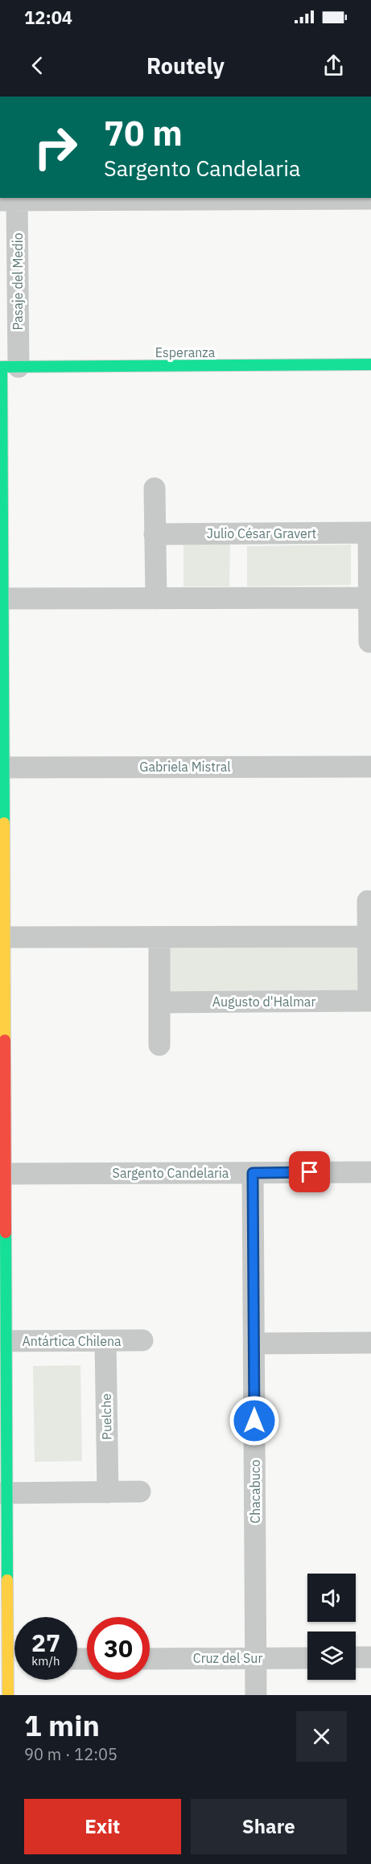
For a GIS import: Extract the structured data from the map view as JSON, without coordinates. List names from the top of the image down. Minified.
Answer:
{"streets":{"street":["Pasaje del Medio","Esperanza","Julio César Gravert","Gabriela Mistral","Augusto d'Halmar","Sargento Candelaria","Antártica Chilena","Puelche","Chacabuco","Cruz del Sur"]},"crossings":[["Pasaje del Medio","Esperanza"],["Sargento Candelaria","Chacabuco"],["Antártica Chilena","Puelche"],["Chacabuco","Cruz del Sur"]],"page":{"status":"12:04","header":"Routely","turn":["70 m","Sargento Candelaria"],"speed":"27 km/h","limit":"30","heading":["1 min","90 m · 12:05"],"buttons":["Exit","Share"]}}
